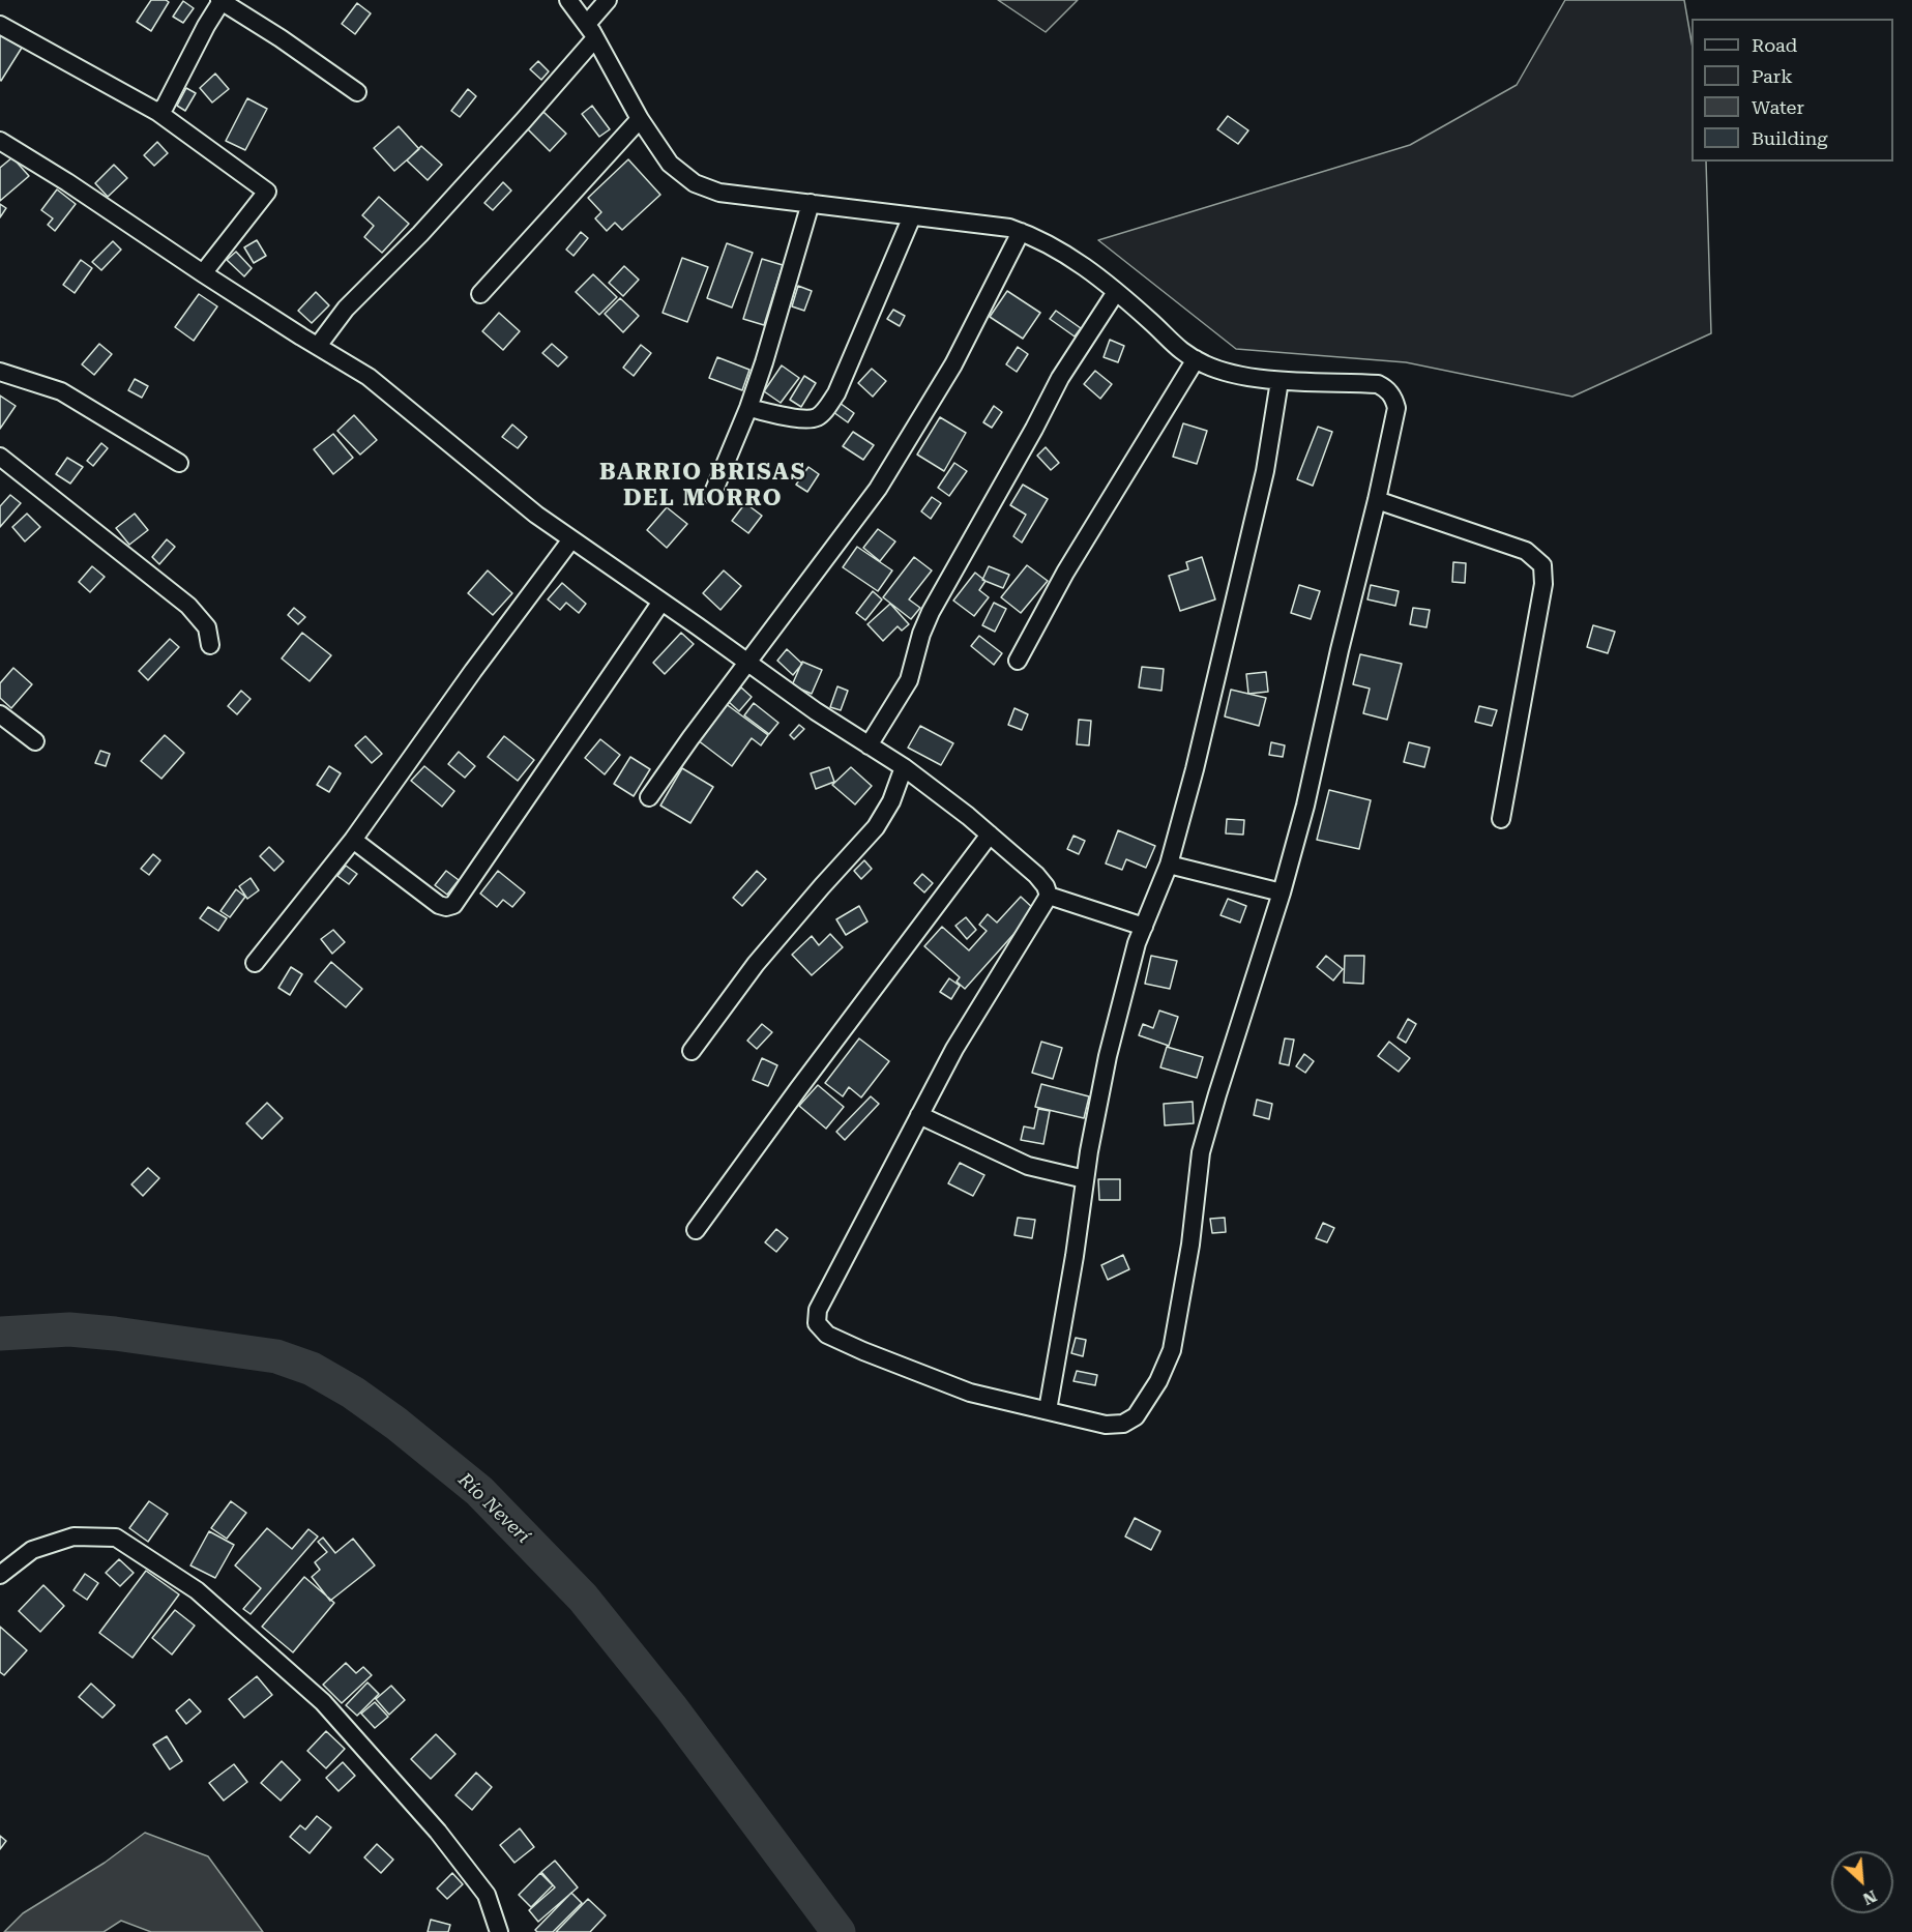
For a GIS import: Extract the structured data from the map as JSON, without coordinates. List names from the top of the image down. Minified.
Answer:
{"districts":["BARRIO BRISAS DEL MORRO"],"water":["Río Neverí"],"legend":["Road","Park","Water","Building"],"north":"bottom right"}
